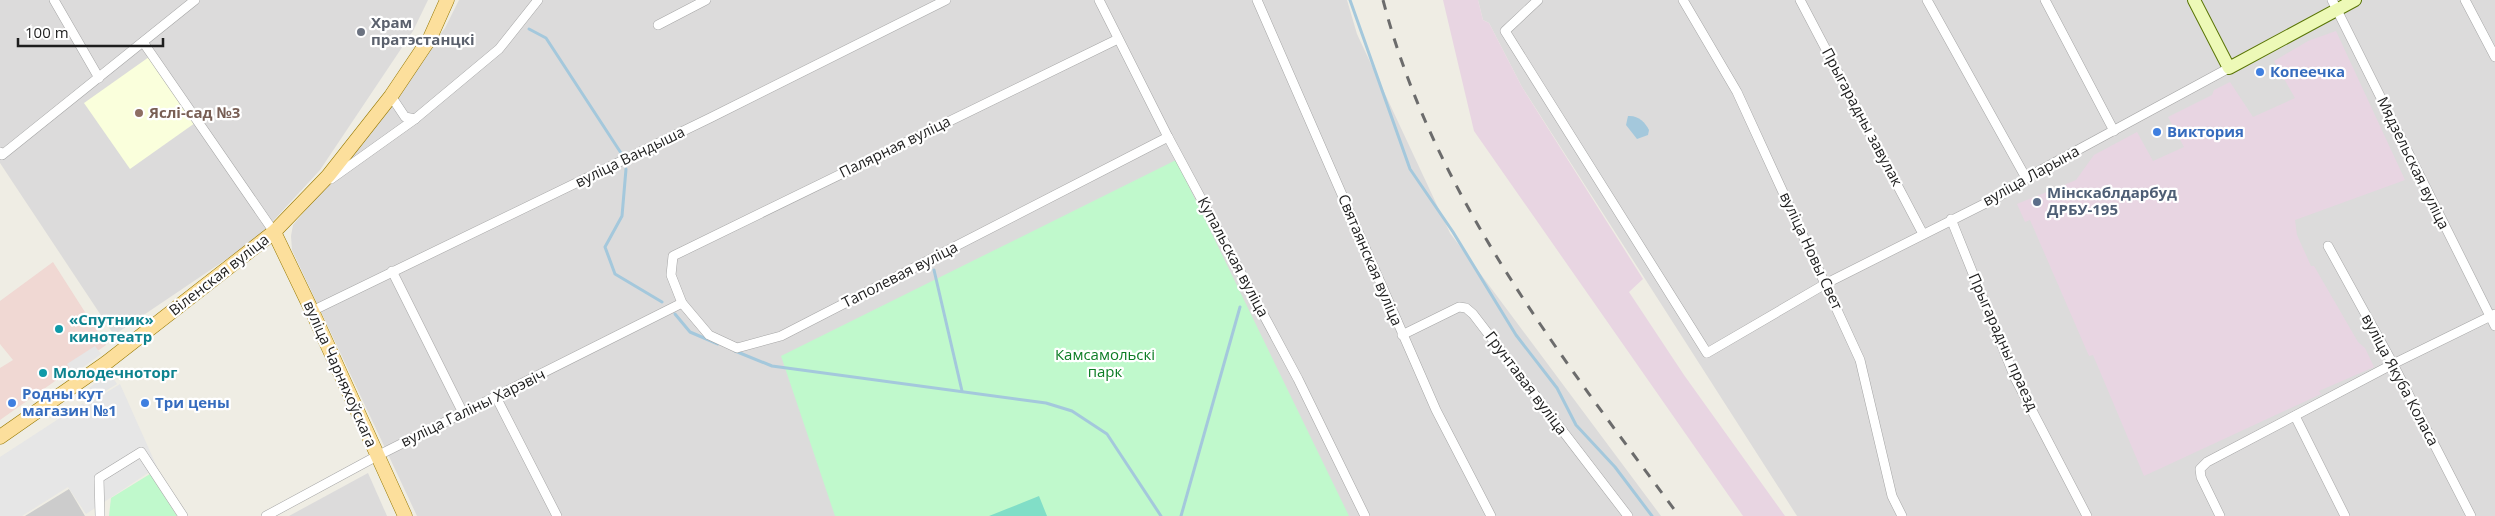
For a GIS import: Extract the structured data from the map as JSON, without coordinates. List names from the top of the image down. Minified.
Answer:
{"streets":{"main road":["Віленская вуліца","вуліца Чарняхоўскага"],"street":["Прыгарадны завулак","Палярная вуліца","вуліца Вандыша","Мядзельская вуліца","вуліца Ларына","вуліца Новы Свет","Купальская вуліца","Святаянская вуліца","Таполевая вуліца","Прыгарадны праезд","вуліца Якуба Коласа","Грунтавая вуліца","вуліца Галіны Харэвіч"]},"crossings":[["Прыгарадны завулак","вуліца Ларына"],["Палярная вуліца","Купальская вуліца"],["Палярная вуліца","Таполевая вуліца"],["вуліца Вандыша","вуліца Чарняхоўскага"],["Мядзельская вуліца","вуліца Ларына"],["вуліца Ларына","вуліца Новы Свет"],["вуліца Ларына","Прыгарадны праезд"],["Купальская вуліца","Таполевая вуліца"],["Святаянская вуліца","Грунтавая вуліца"],["Віленская вуліца","вуліца Чарняхоўскага"],["Таполевая вуліца","вуліца Галіны Харэвіч"],["вуліца Чарняхоўскага","вуліца Галіны Харэвіч"]],"parks":["Камсамольскі парк"],"places":["Храм пратэстанцкі","Копеечка","Яслі-сад №3","Виктория","Мінскаблдарбуд ДРБУ-195","«Спутник» кинотеатр","Молодечноторг","Родны кут магазин №1","Три цены"],"scale_bar":"100 m"}
